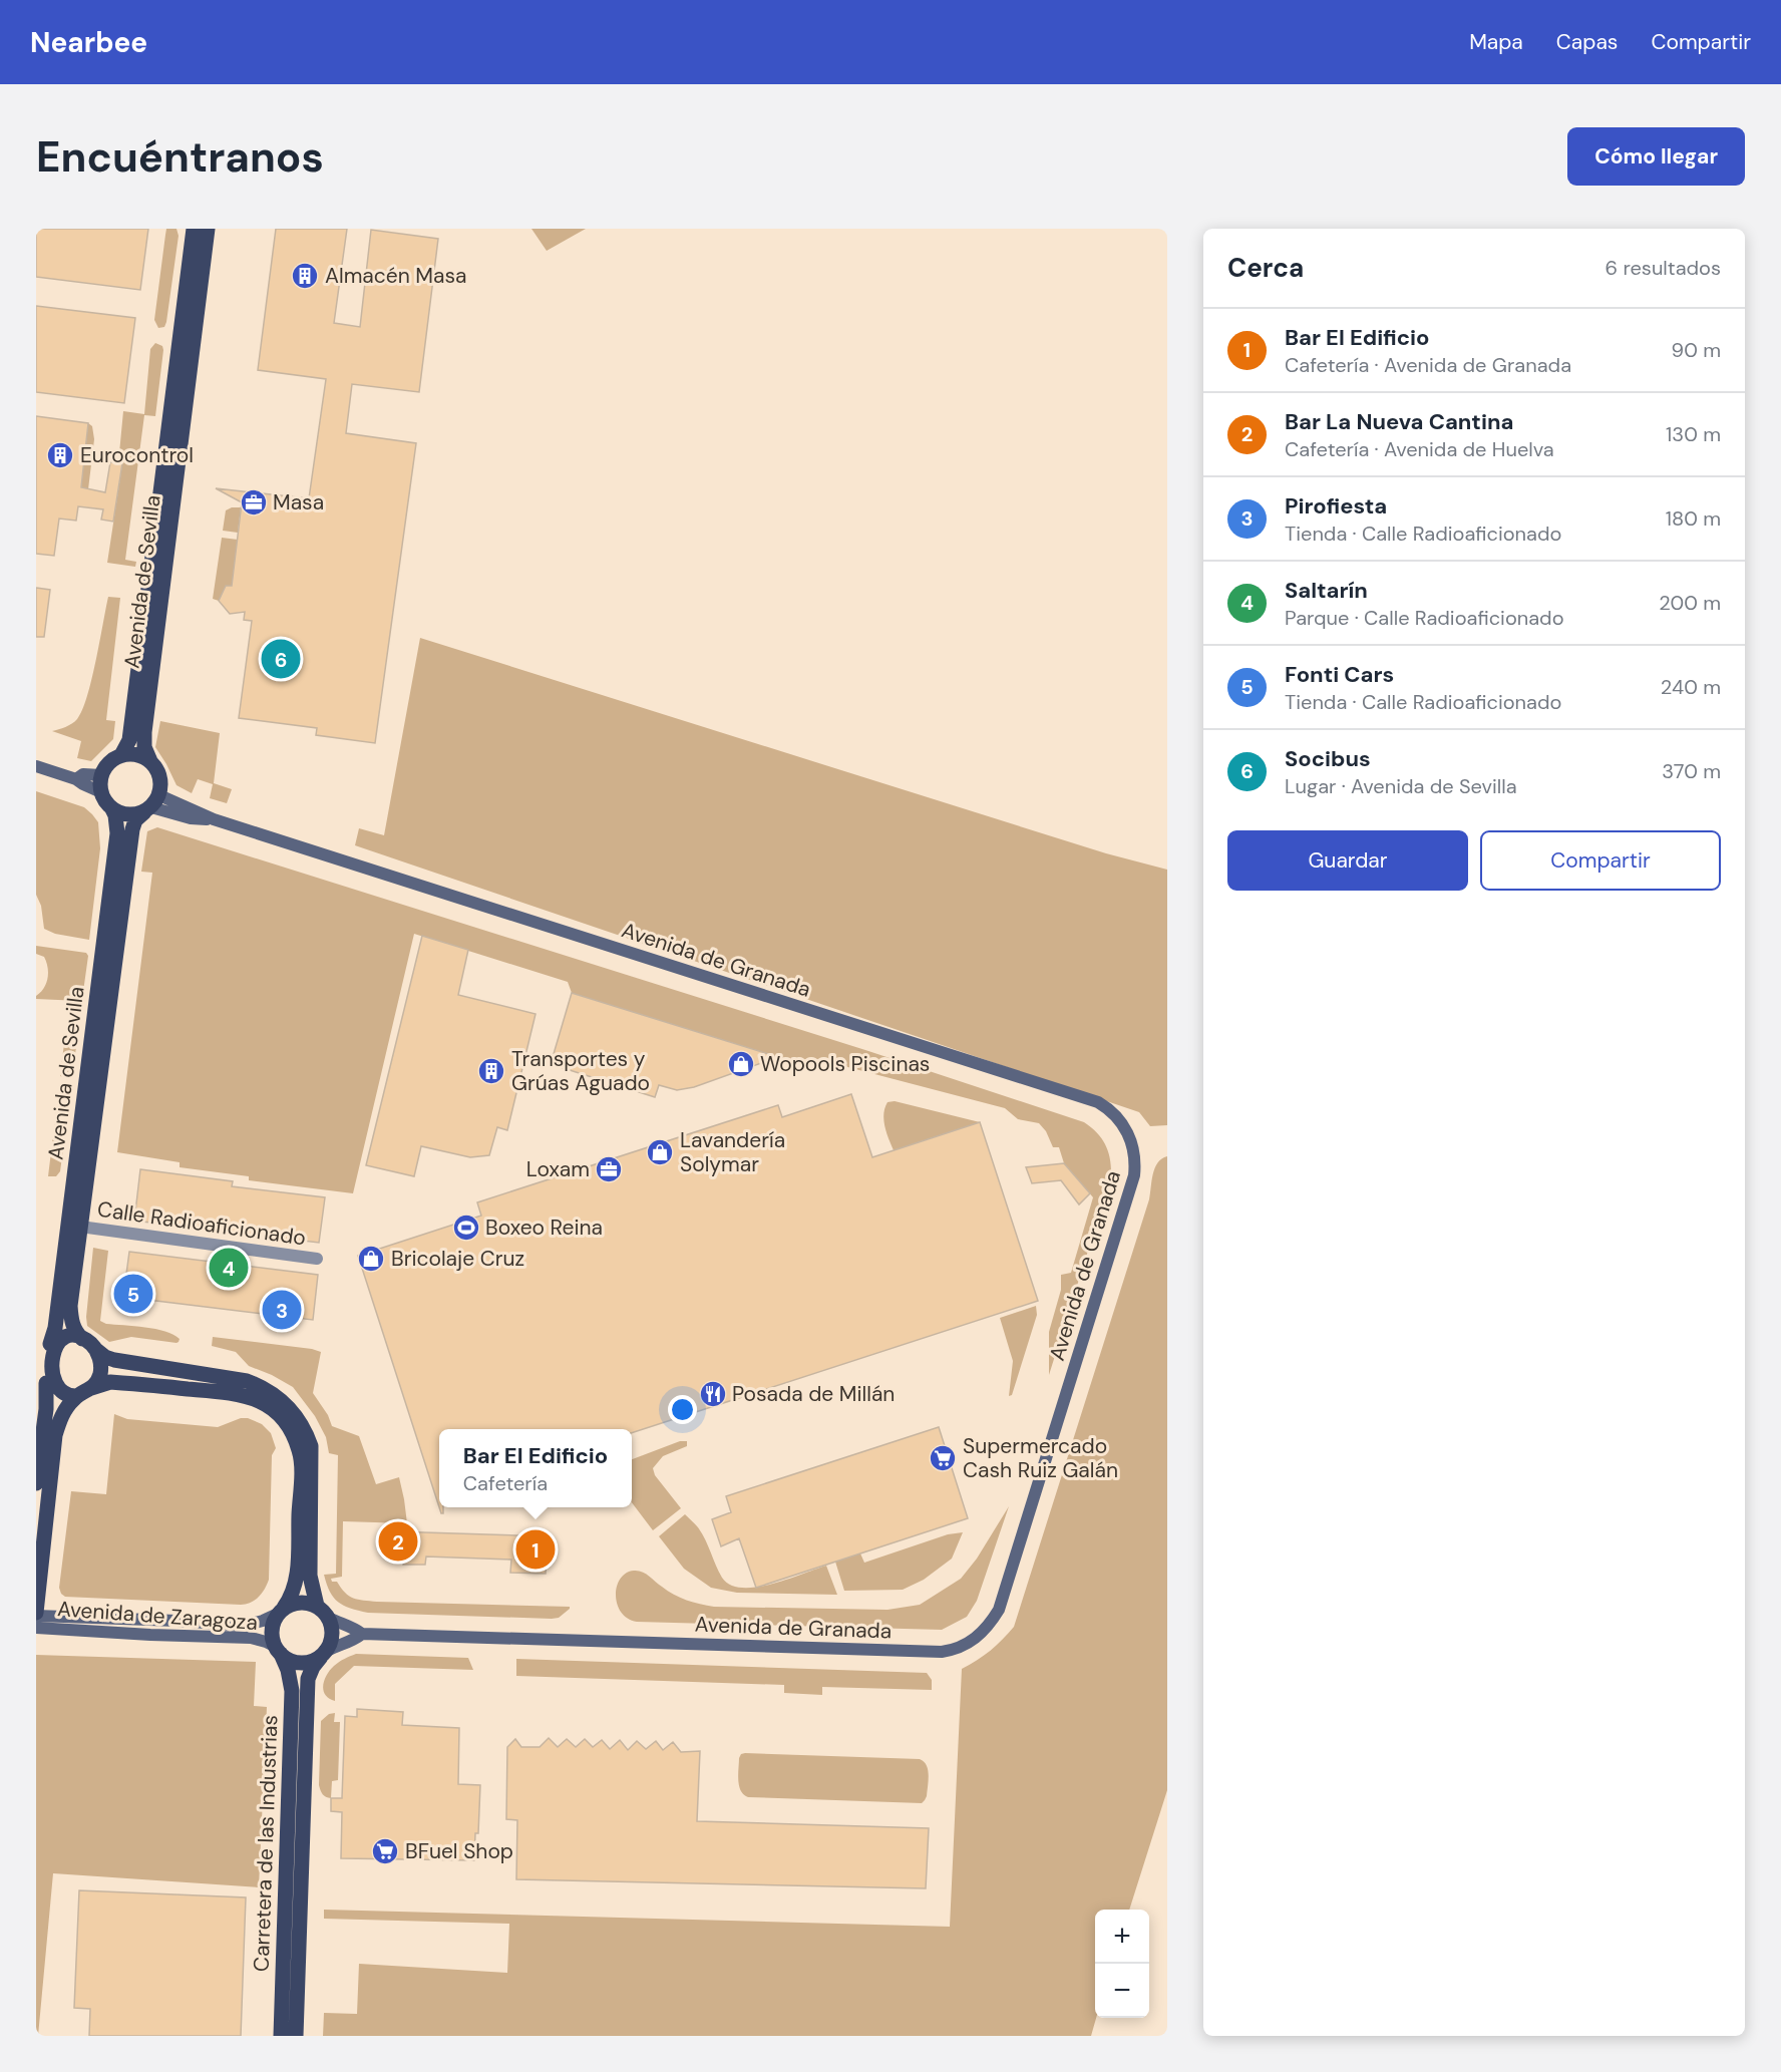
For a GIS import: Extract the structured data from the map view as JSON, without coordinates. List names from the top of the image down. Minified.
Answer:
{"streets":{"main road":["Avenida de Sevilla","Carretera de las Industrias"],"street":["Avenida de Granada","Calle Radioaficionado","Avenida de Zaragoza"]},"crossings":[["Avenida de Sevilla","Avenida de Granada"],["Avenida de Sevilla","Calle Radioaficionado"],["Avenida de Granada","Avenida de Zaragoza"],["Avenida de Granada","Carretera de las Industrias"],["Avenida de Zaragoza","Carretera de las Industrias"]],"places":{"building":["Almacén Masa","Eurocontrol","Transportes y Grúas Aguado"],"office":["Masa","Loxam"],"shop":["Wopools Piscinas","Lavandería Solymar","Bricolaje Cruz"],"sports":["Boxeo Reina"],"restaurant":["Posada de Millán"],"supermarket":["Supermercado Cash Ruiz Galán","BFuel Shop"]},"page":{"header":"Nearbee","nav":["Mapa","Capas","Compartir"],"buttons":["Cómo llegar",["Guardar","Compartir"]],"title":"Encuéntranos","heading":["Cerca","6 resultados"],"list":[{"mark":"1","name":"Bar El Edificio","note":"Cafetería · Avenida de Granada","value":"90 m"},{"mark":"2","name":"Bar La Nueva Cantina","note":"Cafetería · Avenida de Huelva","value":"130 m"},{"mark":"3","name":"Pirofiesta","note":"Tienda · Calle Radioaficionado","value":"180 m"},{"mark":"4","name":"Saltarín","note":"Parque · Calle Radioaficionado","value":"200 m"},{"mark":"5","name":"Fonti Cars","note":"Tienda · Calle Radioaficionado","value":"240 m"},{"mark":"6","name":"Socibus","note":"Lugar · Avenida de Sevilla","value":"370 m"}],"pins":["6","4","5","3","2","1"],"popup":["Bar El Edificio","Cafetería"],"map_buttons":["+","−"]}}
